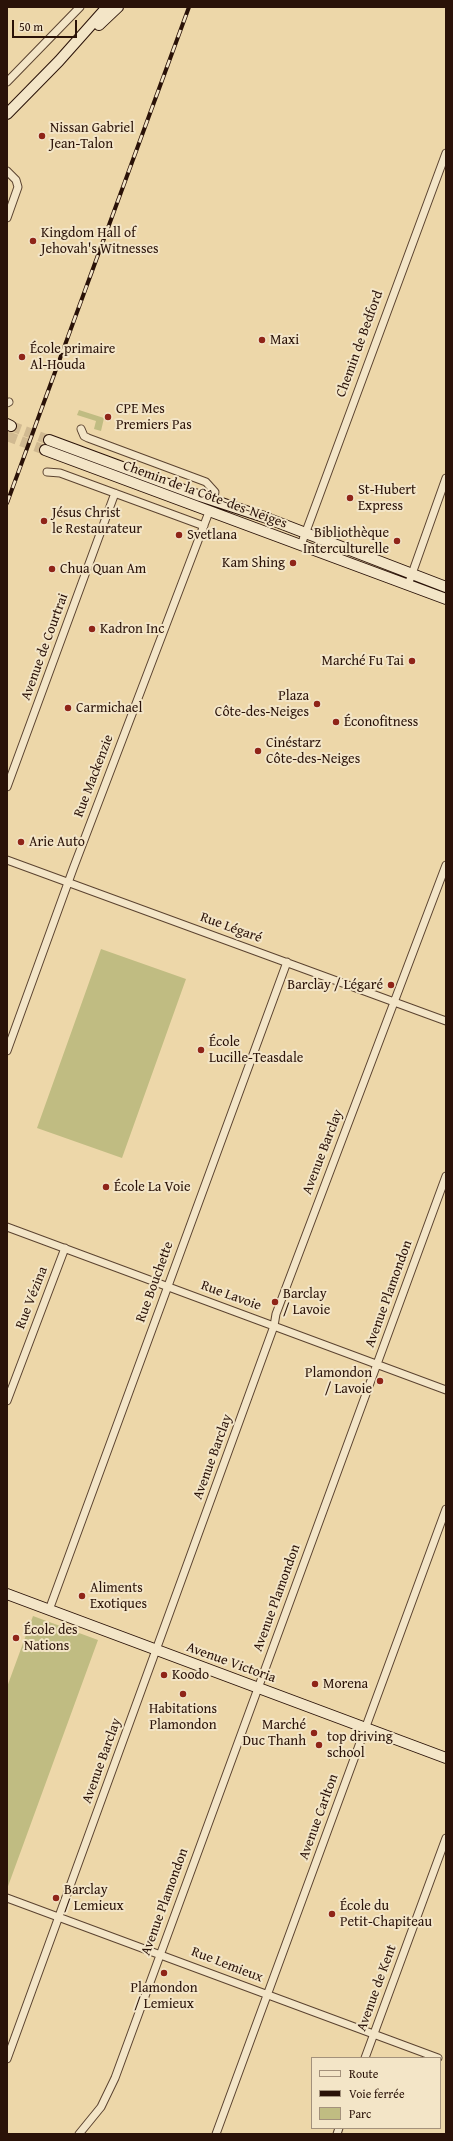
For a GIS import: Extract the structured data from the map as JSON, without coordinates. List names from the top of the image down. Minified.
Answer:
{"streets":{"main road":["Chemin de la Côte-des-Neiges","Avenue Victoria"],"street":["Chemin de Bedford","Avenue de Courtrai","Rue Mackenzie","Rue Légaré","Avenue Barclay","Rue Bouchette","Avenue Plamondon","Rue Lavoie","Rue Vézina","Avenue Carlton","Rue Lemieux","Avenue de Kent"]},"crossings":[["Chemin de Bedford","Chemin de la Côte-des-Neiges"],["Chemin de la Côte-des-Neiges","Rue Mackenzie"],["Rue Mackenzie","Rue Légaré"],["Rue Légaré","Avenue Barclay"],["Rue Légaré","Rue Bouchette"],["Avenue Barclay","Rue Lavoie"],["Avenue Barclay","Avenue Victoria"],["Avenue Barclay","Rue Lemieux"],["Rue Bouchette","Rue Lavoie"],["Rue Bouchette","Avenue Victoria"],["Avenue Plamondon","Rue Lavoie"],["Avenue Plamondon","Avenue Victoria"],["Avenue Plamondon","Rue Lemieux"],["Rue Lavoie","Rue Vézina"],["Avenue Victoria","Avenue Carlton"],["Avenue Carlton","Rue Lemieux"],["Rue Lemieux","Avenue de Kent"]],"places":["Nissan Gabriel Jean-Talon","Kingdom Hall of Jehovah's Witnesses","Maxi","École primaire Al-Houda","CPE Mes Premiers Pas","St-Hubert Express","Jésus Christ le Restaurateur","Svetlana","Bibliothèque Interculturelle","Kam Shing","Chua Quan Am","Kadron Inc","Marché Fu Tai","Plaza Côte-des-Neiges","Carmichael","Éconofitness","Cinéstarz Côte-des-Neiges","Arie Auto","Barclay / Légaré","École Lucille-Teasdale","École La Voie","Barclay / Lavoie","Plamondon / Lavoie","Aliments Exotiques","École des Nations","Koodo","Morena","Habitations Plamondon","Marché Duc Thanh","top driving school","Barclay / Lemieux","École du Petit-Chapiteau","Plamondon / Lemieux"],"legend":["Route","Voie ferrée","Parc"],"scale_bar":"50 m"}
